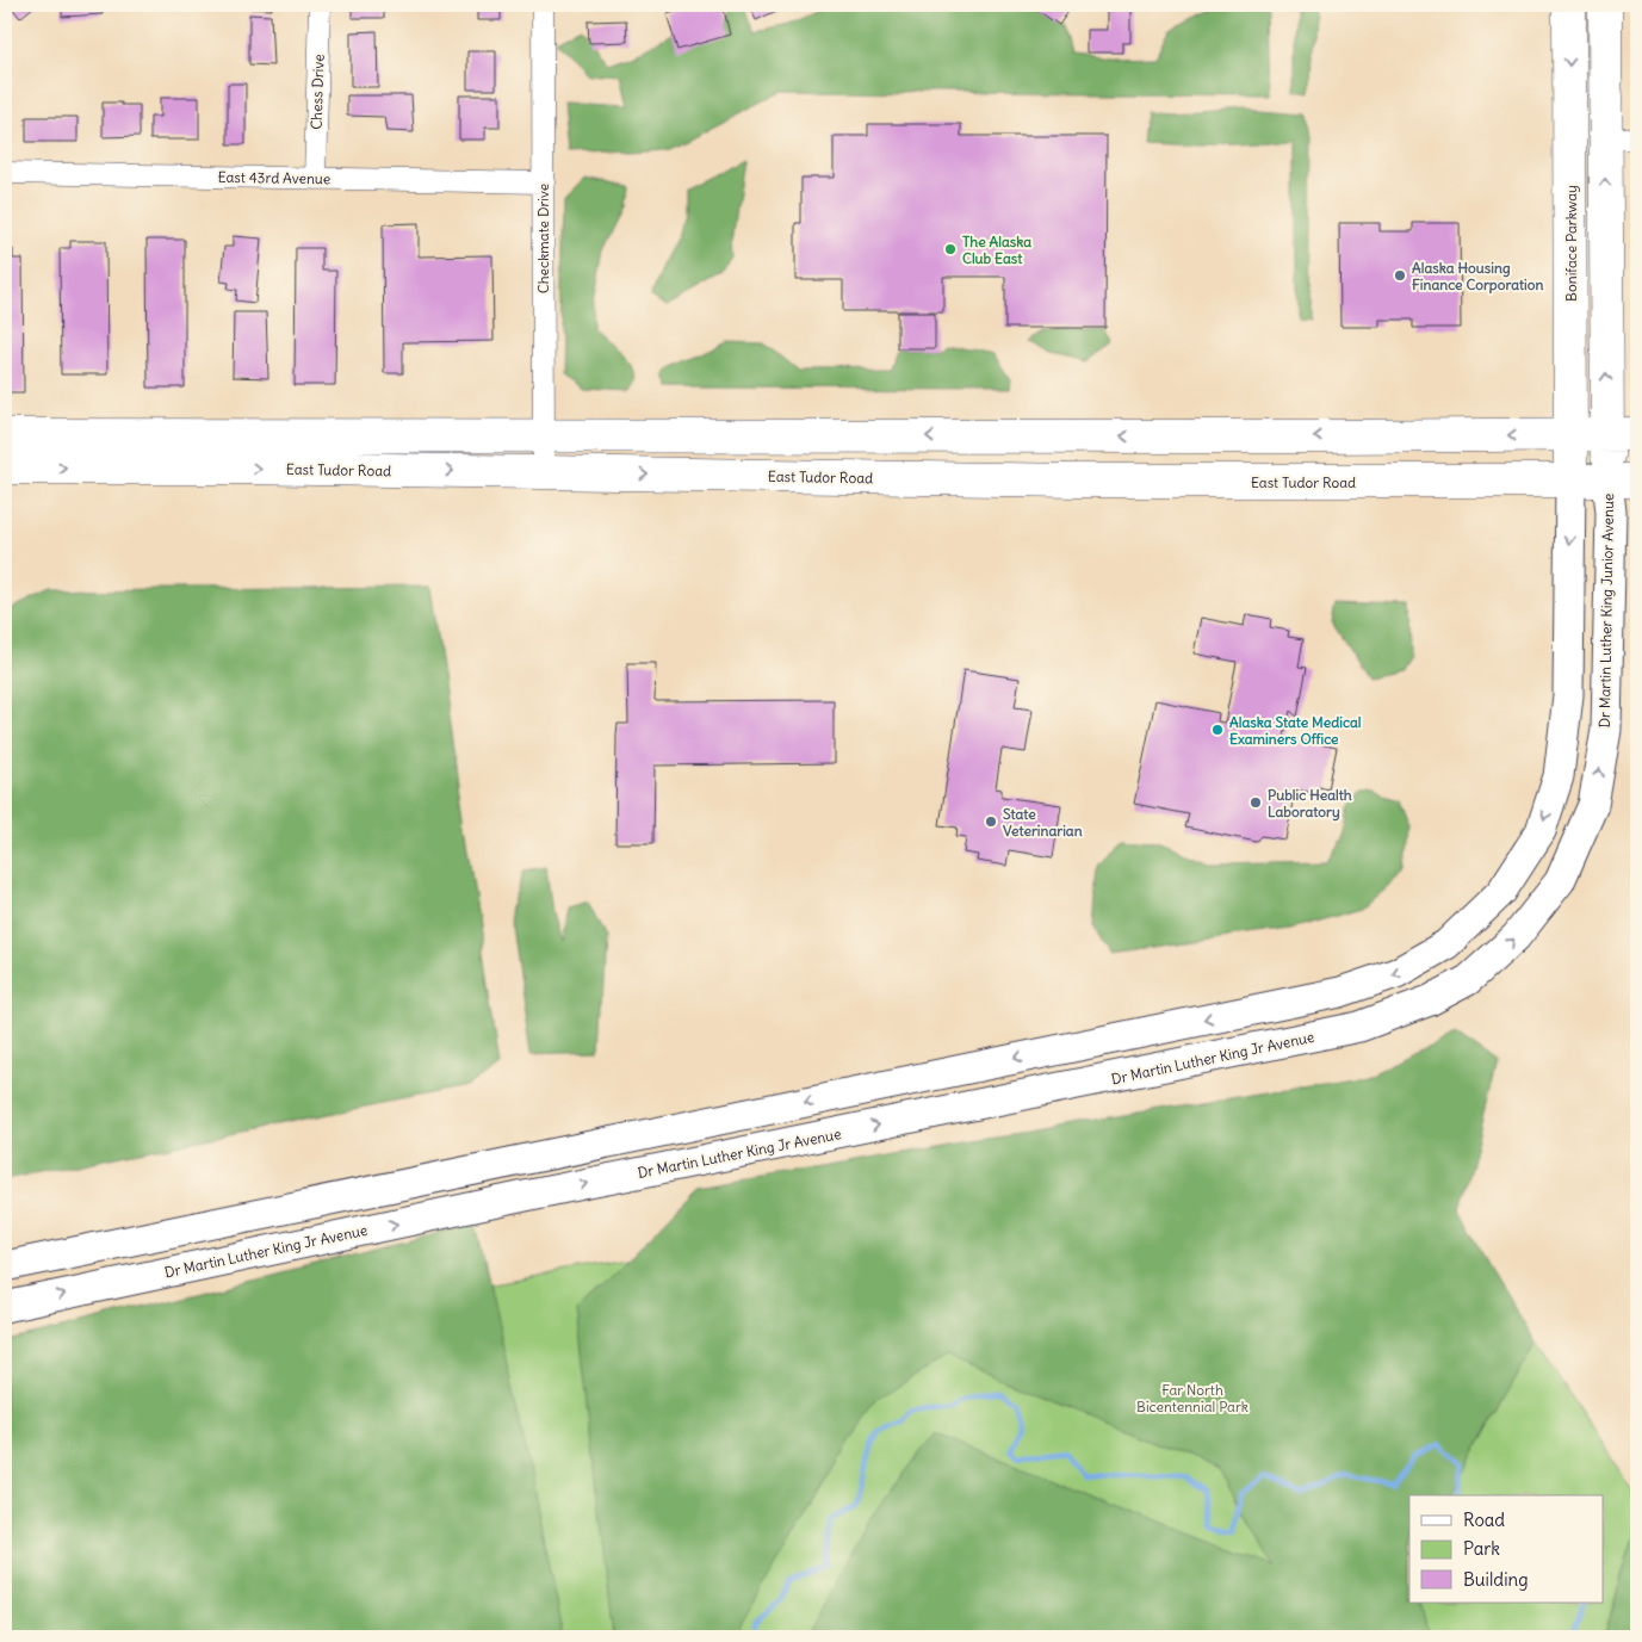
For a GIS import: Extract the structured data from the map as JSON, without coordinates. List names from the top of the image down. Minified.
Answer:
{"streets":{"main road":["Boniface Parkway","East Tudor Road"],"street":["Chess Drive","East 43rd Avenue","Checkmate Drive","Dr Martin Luther King Junior Avenue","Dr Martin Luther King Jr Avenue"]},"crossings":[["Chess Drive","East 43rd Avenue"],["East 43rd Avenue","Checkmate Drive"],["Checkmate Drive","East Tudor Road"],["Boniface Parkway","East Tudor Road"],["East Tudor Road","Dr Martin Luther King Junior Avenue"],["Dr Martin Luther King Junior Avenue","Dr Martin Luther King Jr Avenue"]],"one_way":["Dr Martin Luther King Junior Avenue","Dr Martin Luther King Jr Avenue"],"parks":["Far North Bicentennial Park"],"places":["The Alaska Club East","Alaska Housing Finance Corporation","Alaska State Medical Examiners Office","Public Health Laboratory","State Veterinarian"],"legend":["Road","Park","Building"]}
